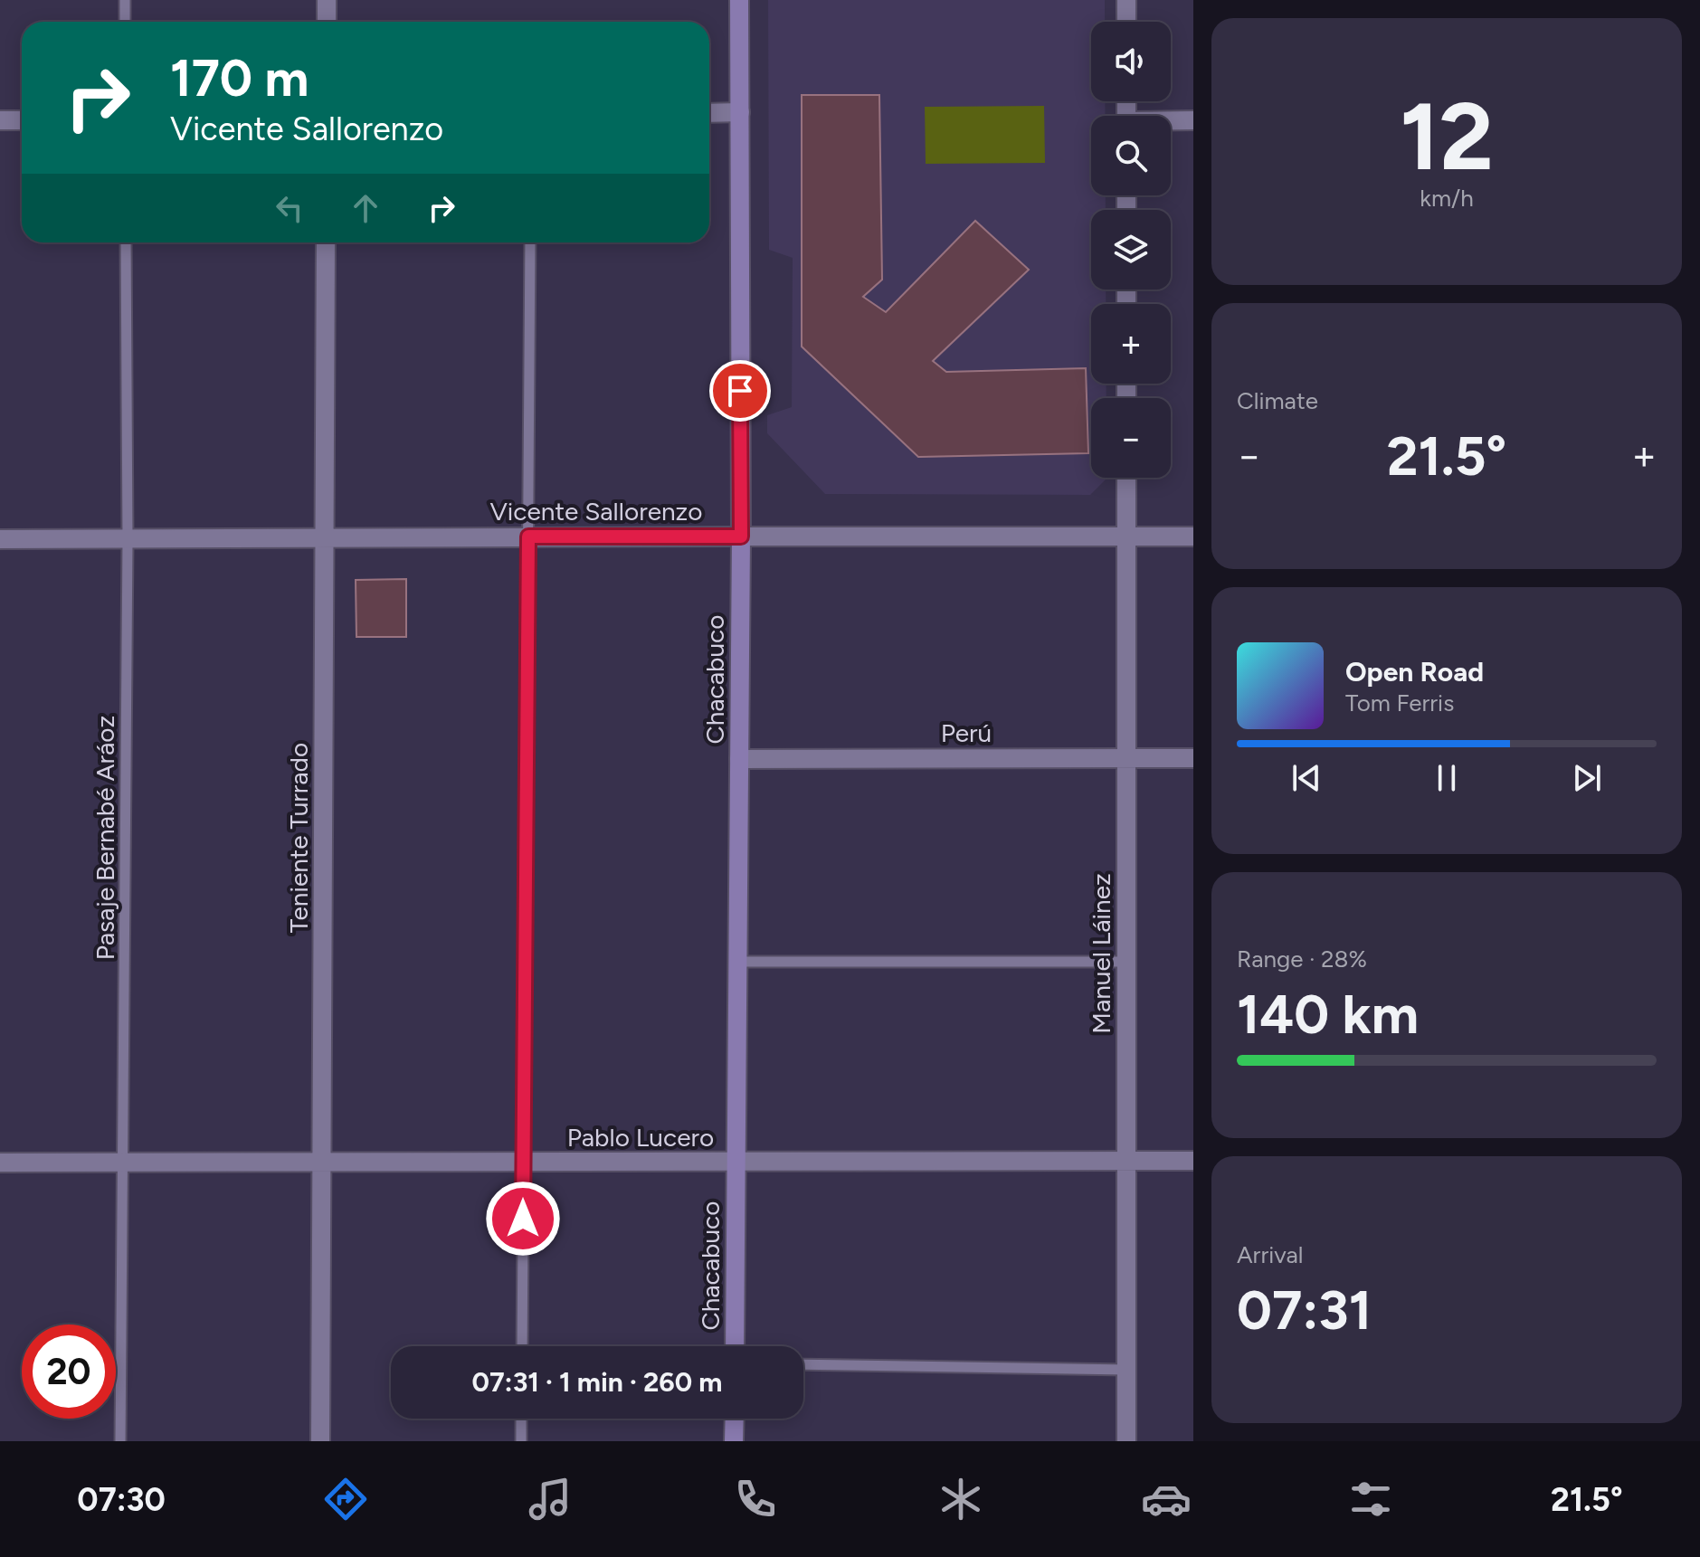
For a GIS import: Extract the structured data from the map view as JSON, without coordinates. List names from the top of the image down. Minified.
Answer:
{"streets":{"main road":["Chacabuco"],"street":["Vicente Sallorenzo","Perú","Teniente Turrado","Manuel Láinez","Pablo Lucero"],"lane":["Pasaje Bernabé Aráoz"]},"crossings":[["Vicente Sallorenzo","Chacabuco"],["Vicente Sallorenzo","Pasaje Bernabé Aráoz"],["Vicente Sallorenzo","Teniente Turrado"],["Vicente Sallorenzo","Manuel Láinez"],["Chacabuco","Perú"],["Chacabuco","Pablo Lucero"],["Perú","Manuel Láinez"],["Pasaje Bernabé Aráoz","Pablo Lucero"],["Teniente Turrado","Pablo Lucero"],["Manuel Láinez","Pablo Lucero"]],"page":{"tile":[["12","km/h"],"Climate",["Range · 28%","140 km"],["Arrival","07:31"]],"map_buttons":["+","−"],"turn":["170 m","Vicente Sallorenzo"],"heat":["−","21.5°","+"],"song":["Open Road","Tom Ferris"],"limit":"20","trip":"07:31 · 1 min · 260 m","tabs":["07:30","21.5°"]}}
